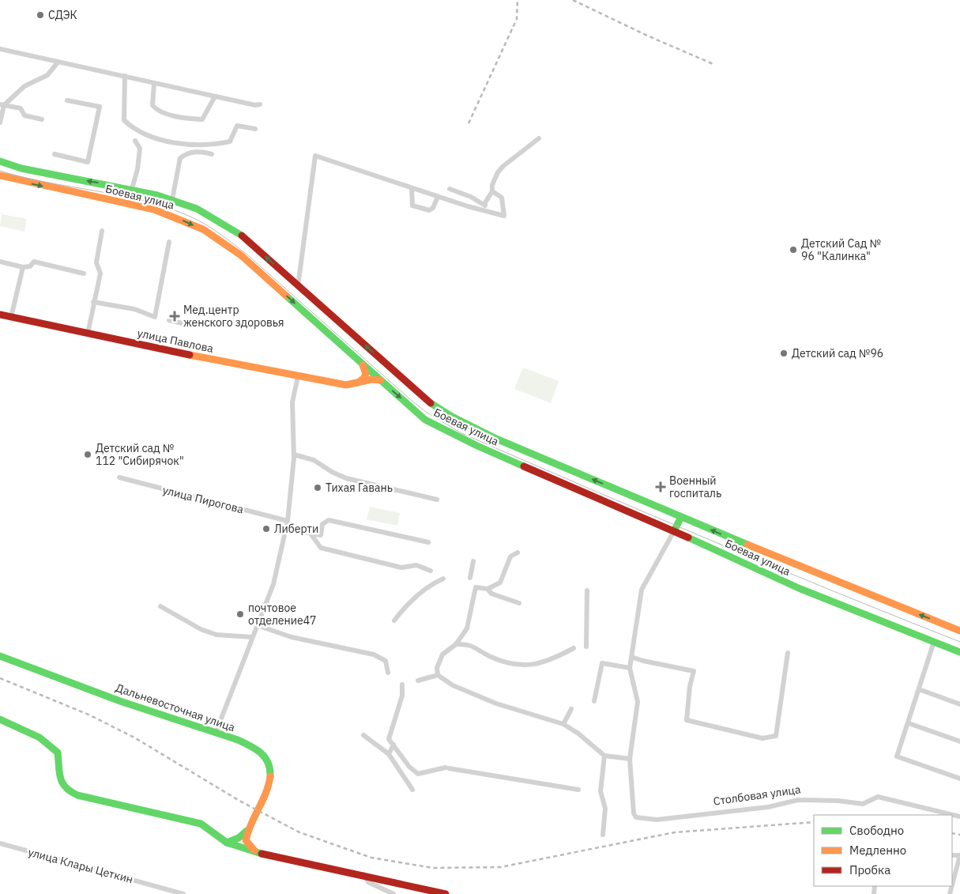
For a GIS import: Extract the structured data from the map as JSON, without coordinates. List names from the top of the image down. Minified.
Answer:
{"streets":{"main road":["Боевая улица","улица Павлова","Дальневосточная улица","Столбовая улица"],"street":["улица Пирогова","улица Клары Цеткин"]},"crossings":[["Боевая улица","улица Павлова"],["Боевая улица","Столбовая улица"]],"places":{"other":["СДЭК","Детский Сад № 96 \"Калинка\"","Детский сад №96","Детский сад № 112 \"Сибирячок\"","Тихая Гавань","Либерти","почтовое отделение47"],"health":["Мед.центр женского здоровья","Военный госпиталь"]},"legend":["Свободно","Медленно","Пробка"]}
